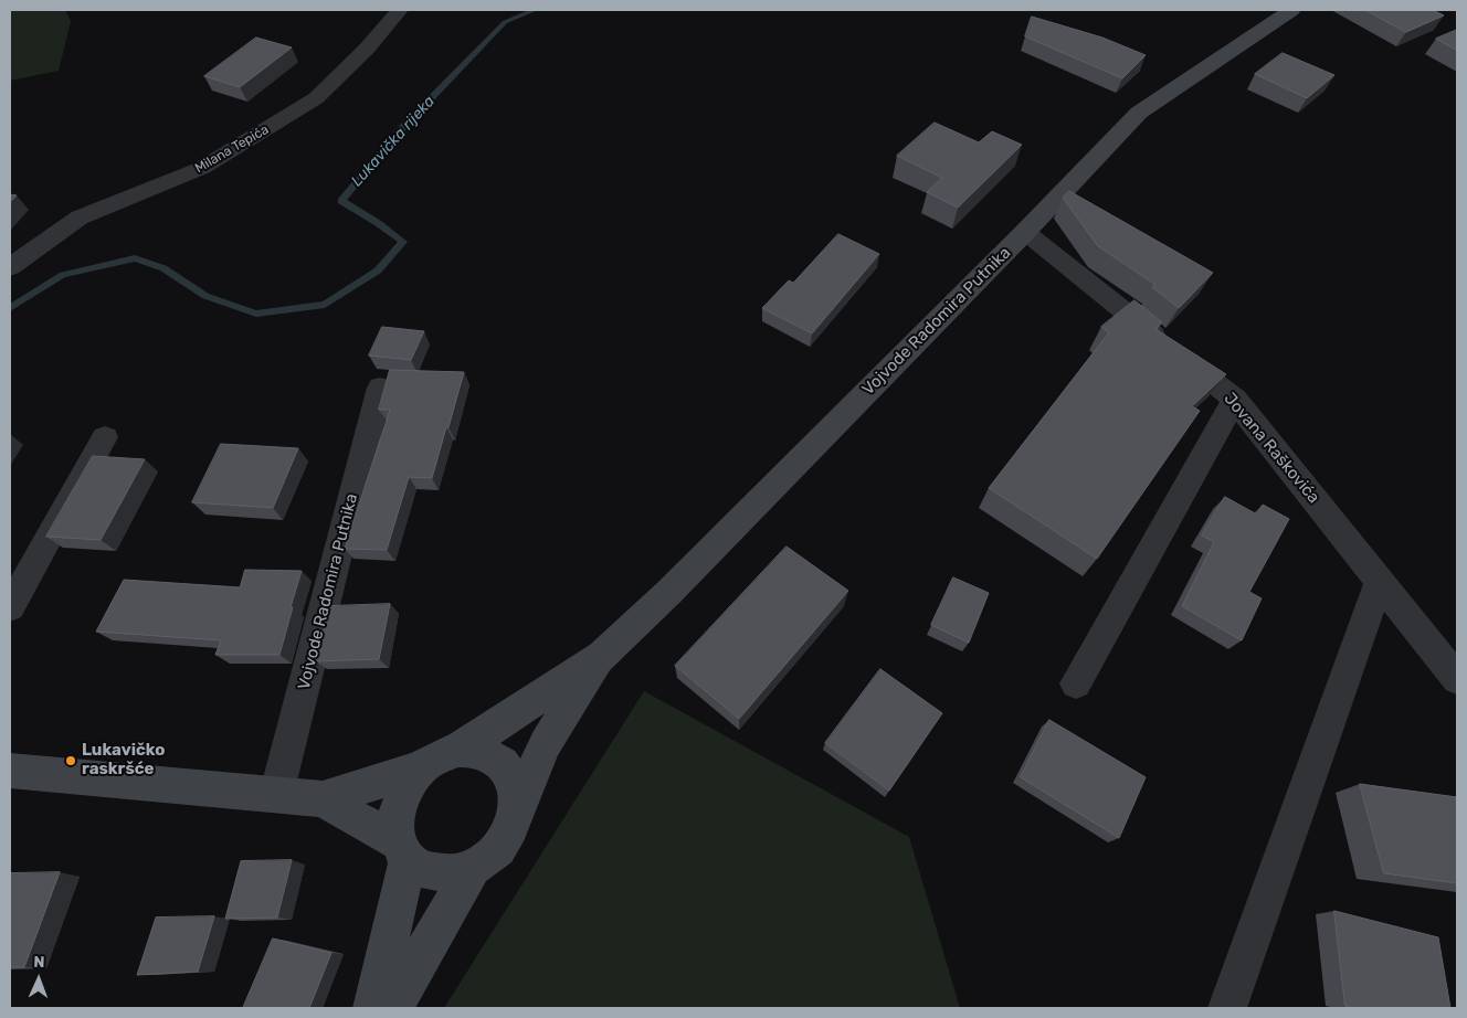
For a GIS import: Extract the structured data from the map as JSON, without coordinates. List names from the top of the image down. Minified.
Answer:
{"streets":{"main road":["Vojvode Radomira Putnika"],"street":["Milana Tepića","Jovana Raškovića"]},"crossings":[["Vojvode Radomira Putnika","Jovana Raškovića"]],"water":["Lukavička rijeka"],"places":["Lukavičko raskršće"],"north":"top"}
